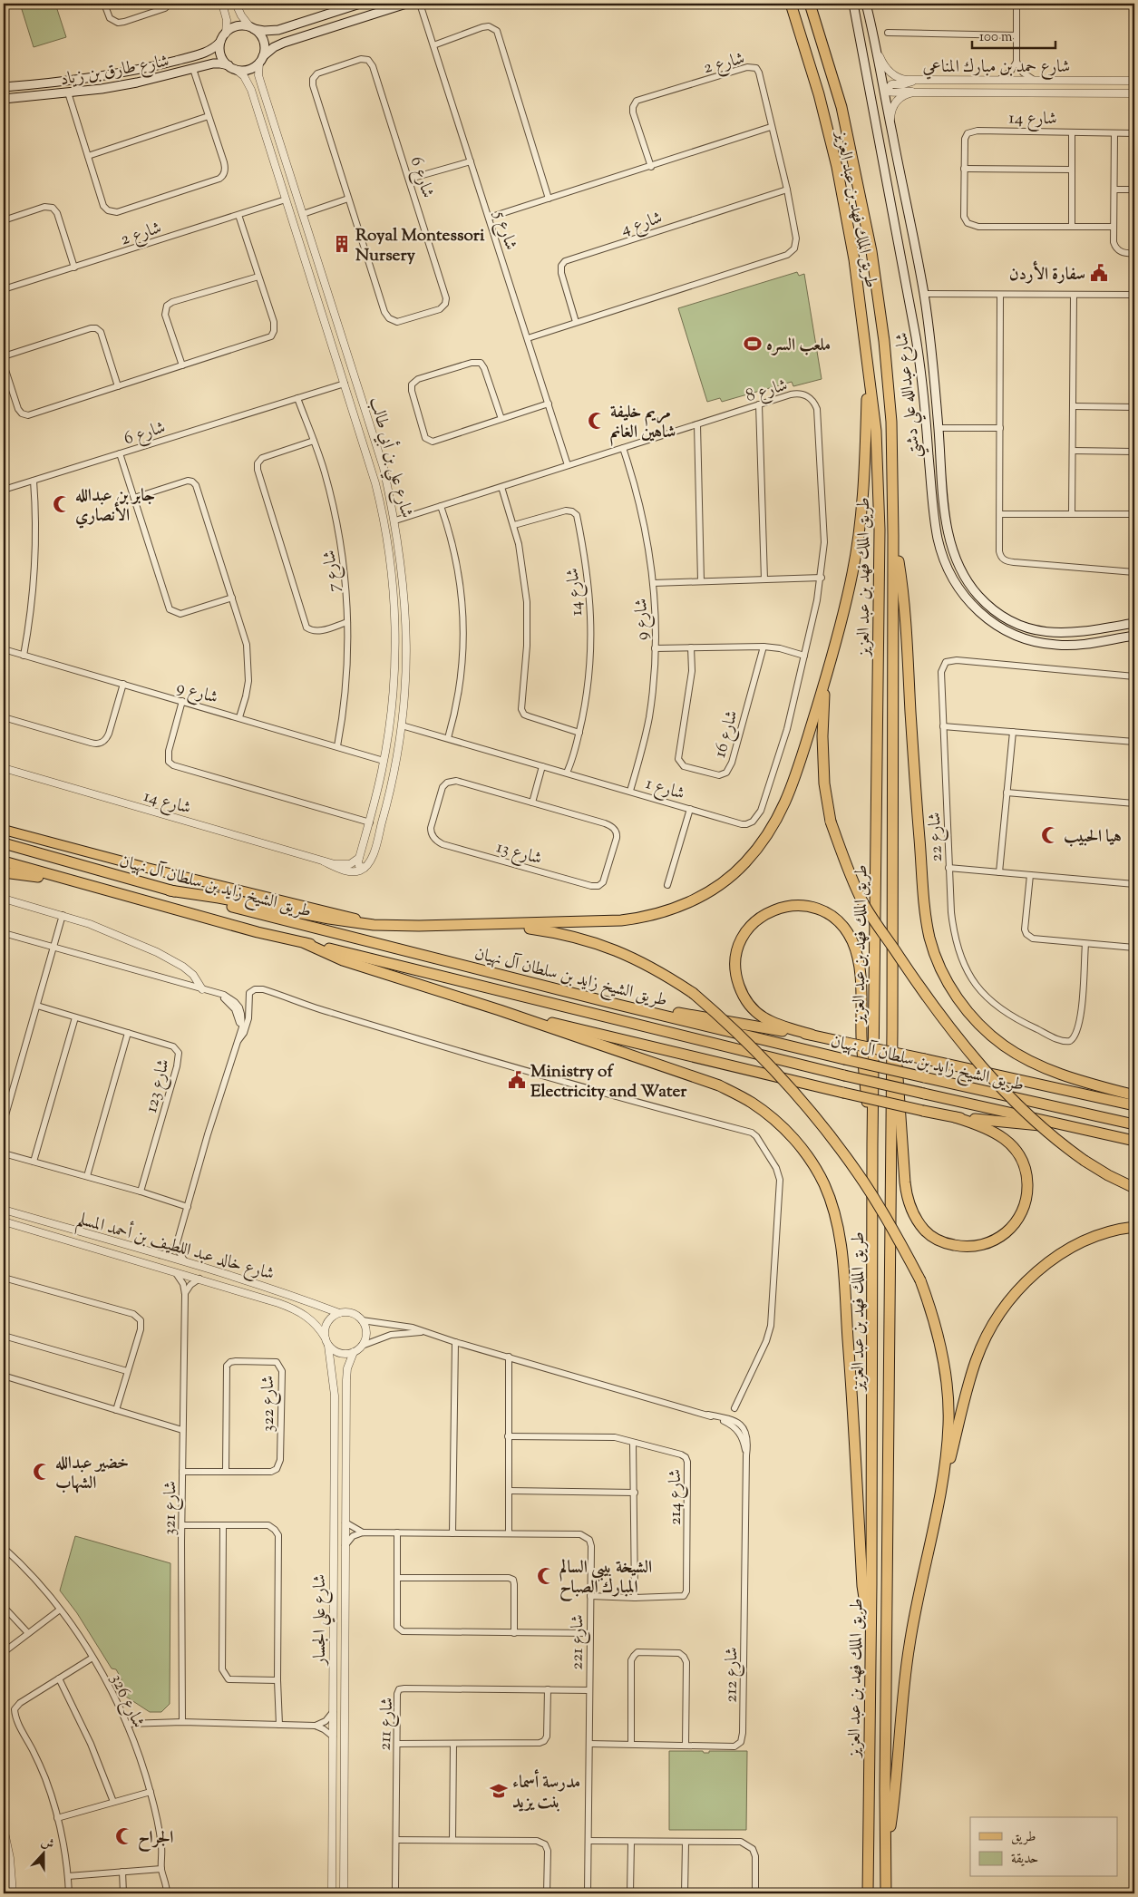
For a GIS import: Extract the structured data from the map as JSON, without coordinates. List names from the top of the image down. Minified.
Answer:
{"streets":{"highway":["طريق الملك فهد بن عبد العزيز","طريق الشيخ زايد بن سلطان آل نهيان"],"main road":["شارع طارق بن زياد","شارع عبدالله علي دشتي"],"street":["شارع 2","شارع حمد بن مبارك المناعي","شارع 14","شارع 6","شارع 4","شارع 5","شارع 8","شارع علي بن أبي طالب","شارع 7","شارع 9","شارع 16","شارع 1","شارع 22","شارع 13","شارع 123","شارع خالد عبد اللطيف بن أحمد المسلم","شارع 322","شارع 214","شارع 321","شارع علي الجسار","شارع 221","شارع 212","شارع 326","شارع 211"]},"crossings":[["شارع 2","شارع علي بن أبي طالب"],["شارع حمد بن مبارك المناعي","شارع عبدالله علي دشتي"],["شارع طارق بن زياد","شارع علي بن أبي طالب"],["شارع 14","شارع علي بن أبي طالب"],["شارع 14","شارع 1"],["شارع 6","شارع علي بن أبي طالب"],["شارع 6","شارع 7"],["شارع 5","شارع 8"],["شارع 8","شارع علي بن أبي طالب"],["شارع 8","شارع 9"],["شارع 8","شارع 1"],["شارع علي بن أبي طالب","شارع 9"],["شارع علي بن أبي طالب","شارع 1"],["شارع 7","شارع 9"],["شارع 9","شارع 1"],["شارع خالد عبد اللطيف بن أحمد المسلم","شارع 321"],["شارع خالد عبد اللطيف بن أحمد المسلم","شارع علي الجسار"],["شارع خالد عبد اللطيف بن أحمد المسلم","شارع 212"],["شارع 322","شارع 321"],["شارع 214","شارع 221"],["شارع علي الجسار","شارع 212"],["شارع 221","شارع 212"],["شارع 221","شارع 211"]],"places":{"building":["Royal Montessori Nursery"],"public building":["سفارة الأردن","Ministry of Electricity and Water"],"sports":["ملعب السره"],"mosque":["مريم خليفة شاهين الغانم","جابر بن عبدالله الأنصاري","هيا الحبيب","خضير عبدالله الشهاب","الشيخة بيبي السالم المبارك الصباح","الجراح"],"school or university":["مدرسة أسماء بنت يزيد"]},"legend":["طريق","حديقة"],"scale_bar":"100 m","north":"top"}
